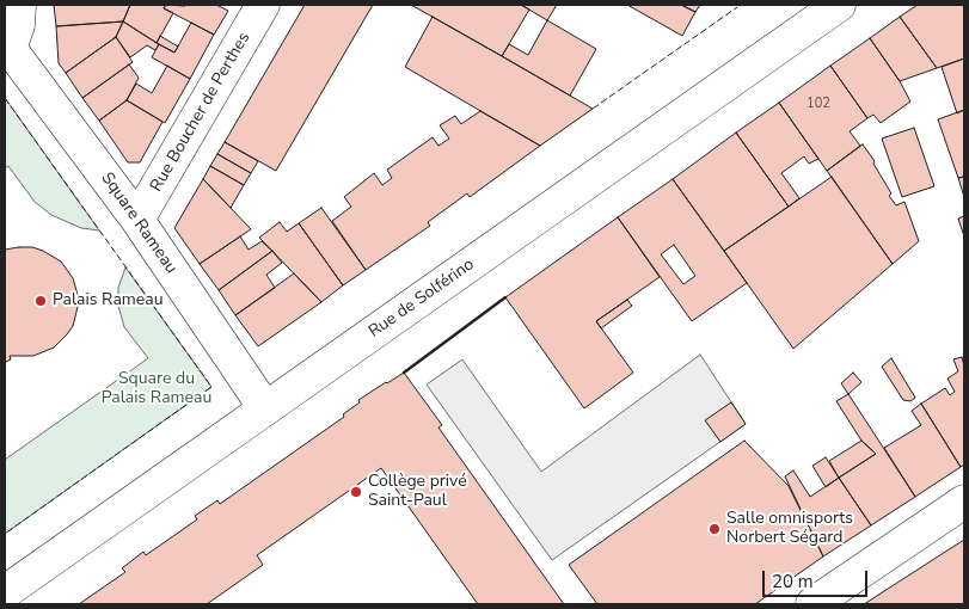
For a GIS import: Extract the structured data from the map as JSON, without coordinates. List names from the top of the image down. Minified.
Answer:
{"streets":{"main road":["Rue Boucher de Perthes","Square Rameau","Rue de Solférino"]},"crossings":[["Rue Boucher de Perthes","Square Rameau"],["Square Rameau","Rue de Solférino"]],"parks":["Square du Palais Rameau"],"places":["Palais Rameau","Collège privé Saint-Paul","Salle omnisports Norbert Ségard"],"house_numbers":["102"],"scale_bar":"20 m"}
